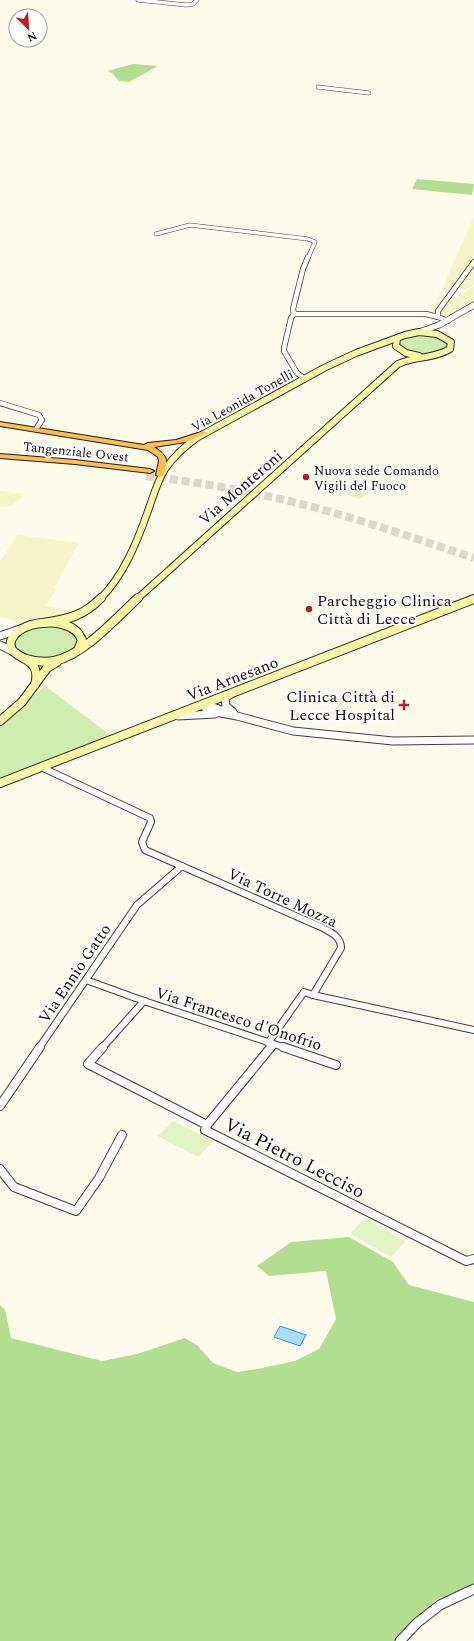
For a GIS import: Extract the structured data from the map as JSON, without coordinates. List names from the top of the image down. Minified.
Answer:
{"streets":{"highway":["Tangenziale Ovest"],"main road":["Via Leonida Tonelli","Via Monteroni","Via Arnesano"],"street":["Via Torre Mozza","Via Ennio Gatto","Via Francesco d'Onofrio","Via Pietro Lecciso"]},"crossings":[["Via Leonida Tonelli","Via Monteroni"],["Via Arnesano","Via Torre Mozza"],["Via Torre Mozza","Via Ennio Gatto"],["Via Francesco d'Onofrio","Via Pietro Lecciso"]],"places":{"other":["Nuova sede Comando Vigili del Fuoco","Parcheggio Clinica Città di Lecce"],"health":["Clinica Città di Lecce Hospital"]},"north":"bottom right"}
